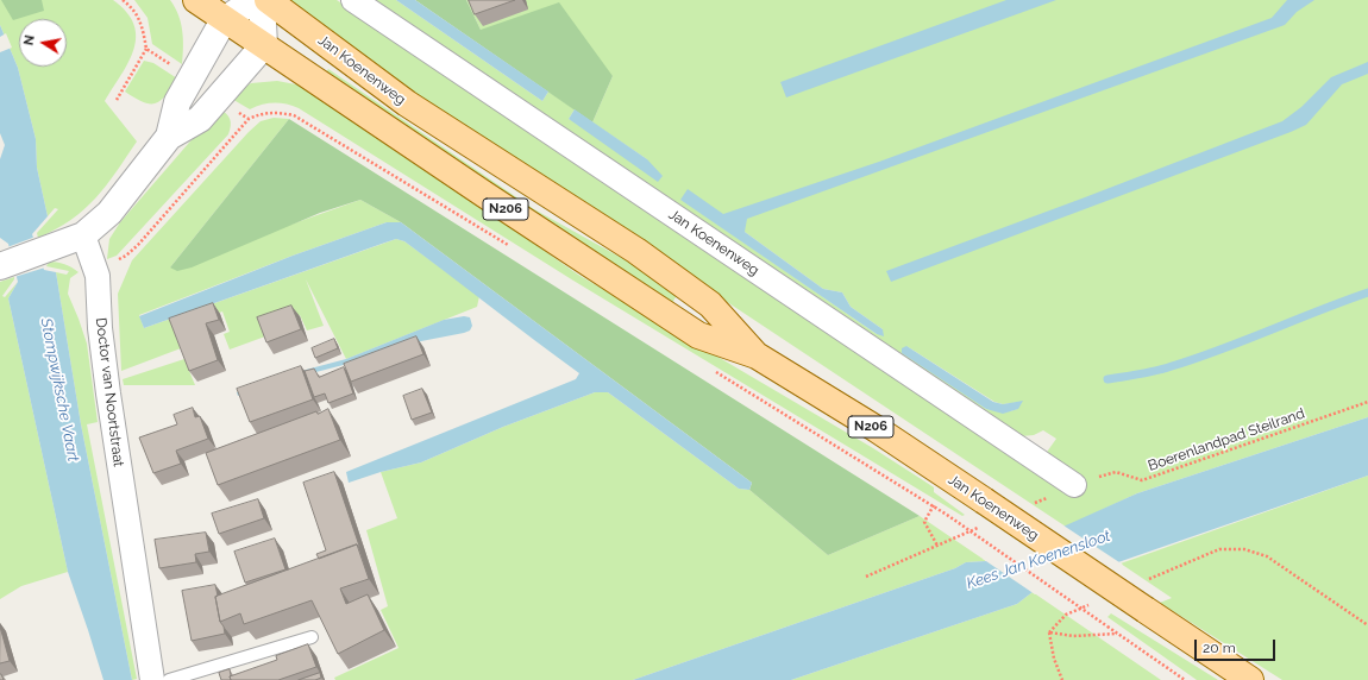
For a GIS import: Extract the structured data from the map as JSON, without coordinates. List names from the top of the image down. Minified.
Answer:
{"streets":{"main road":["Jan Koenenweg","N206"],"street":["Doctor van Noortstraat"],"path":["Boerenlandpad Steilrand"]},"crossings":[["Jan Koenenweg","N206"],["Jan Koenenweg","Boerenlandpad Steilrand"]],"water":["Stompwijksche Vaart","Kees Jan Koenensloot"],"scale_bar":"20 m","north":"left"}
